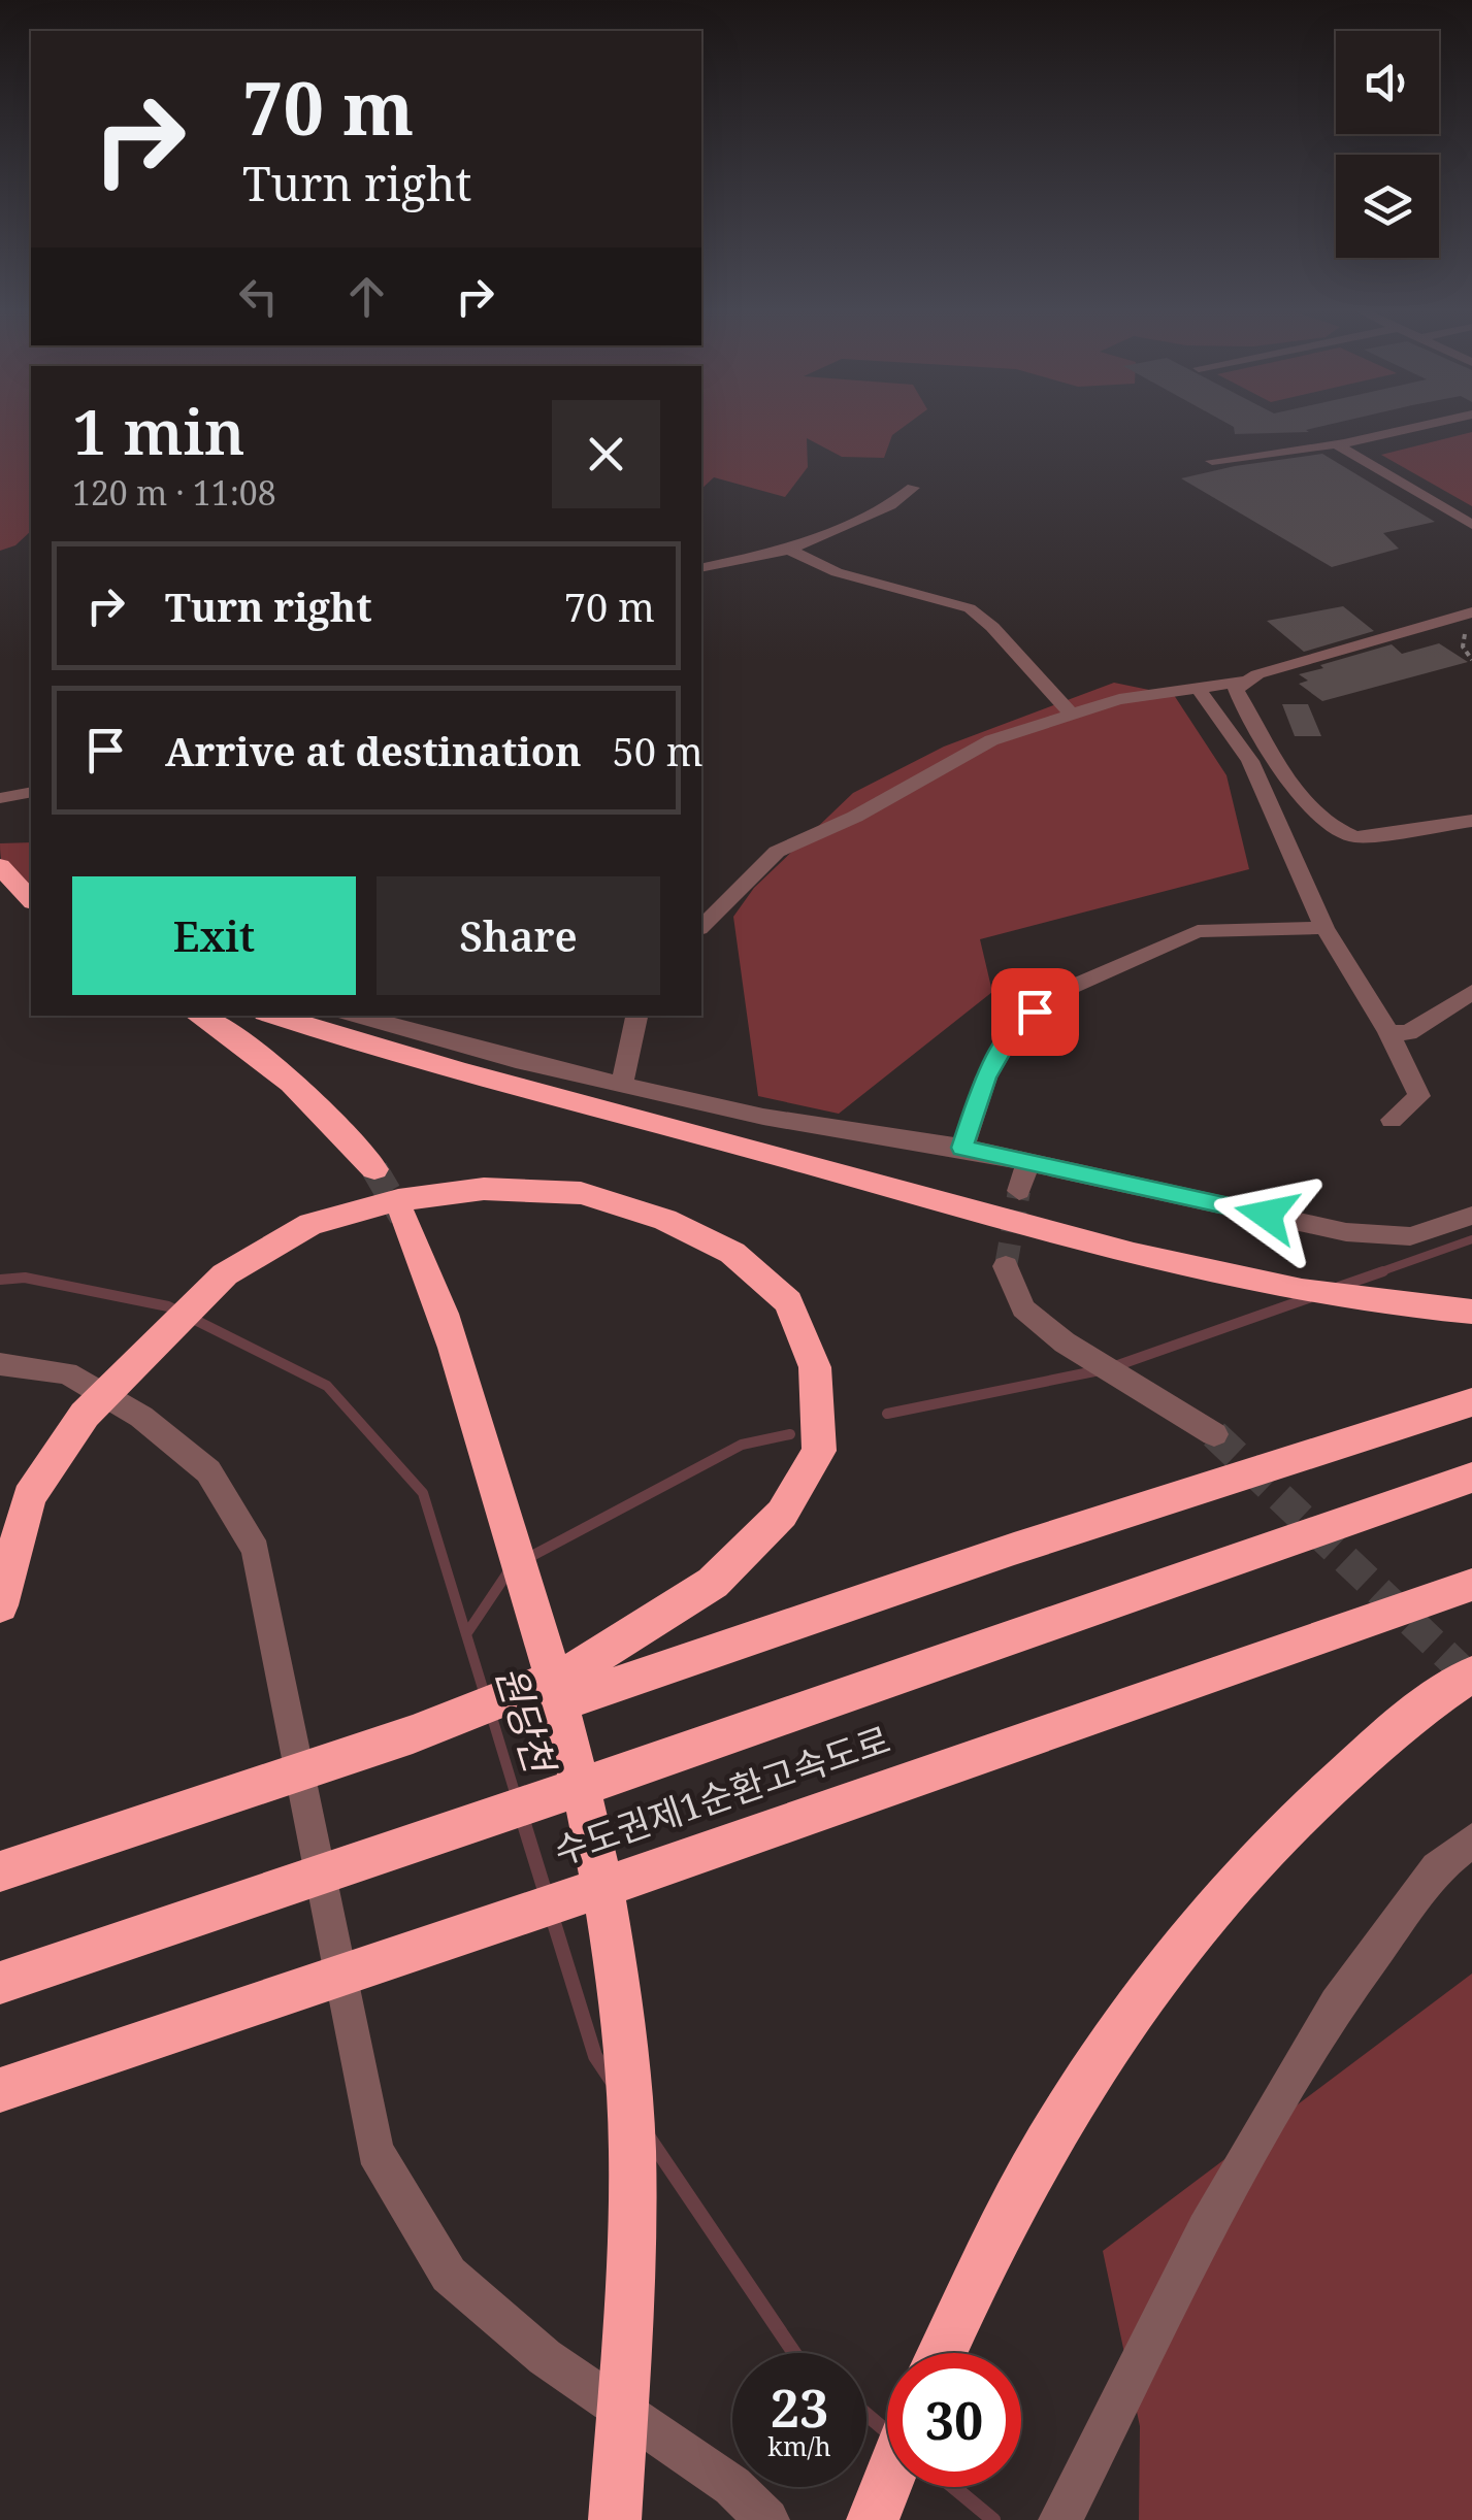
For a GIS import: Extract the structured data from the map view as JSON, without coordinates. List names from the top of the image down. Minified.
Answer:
{"streets":{"highway":["수도권제1순환고속도로"]},"water":["원당천"],"page":{"turn":["70 m","Turn right"],"heading":["1 min","120 m · 11:08"],"list":[{"name":"Turn right","value":"70 m"},{"name":"Arrive at destination","value":"50 m"}],"buttons":["Exit","Share"],"speed":"23 km/h","limit":"30"}}
